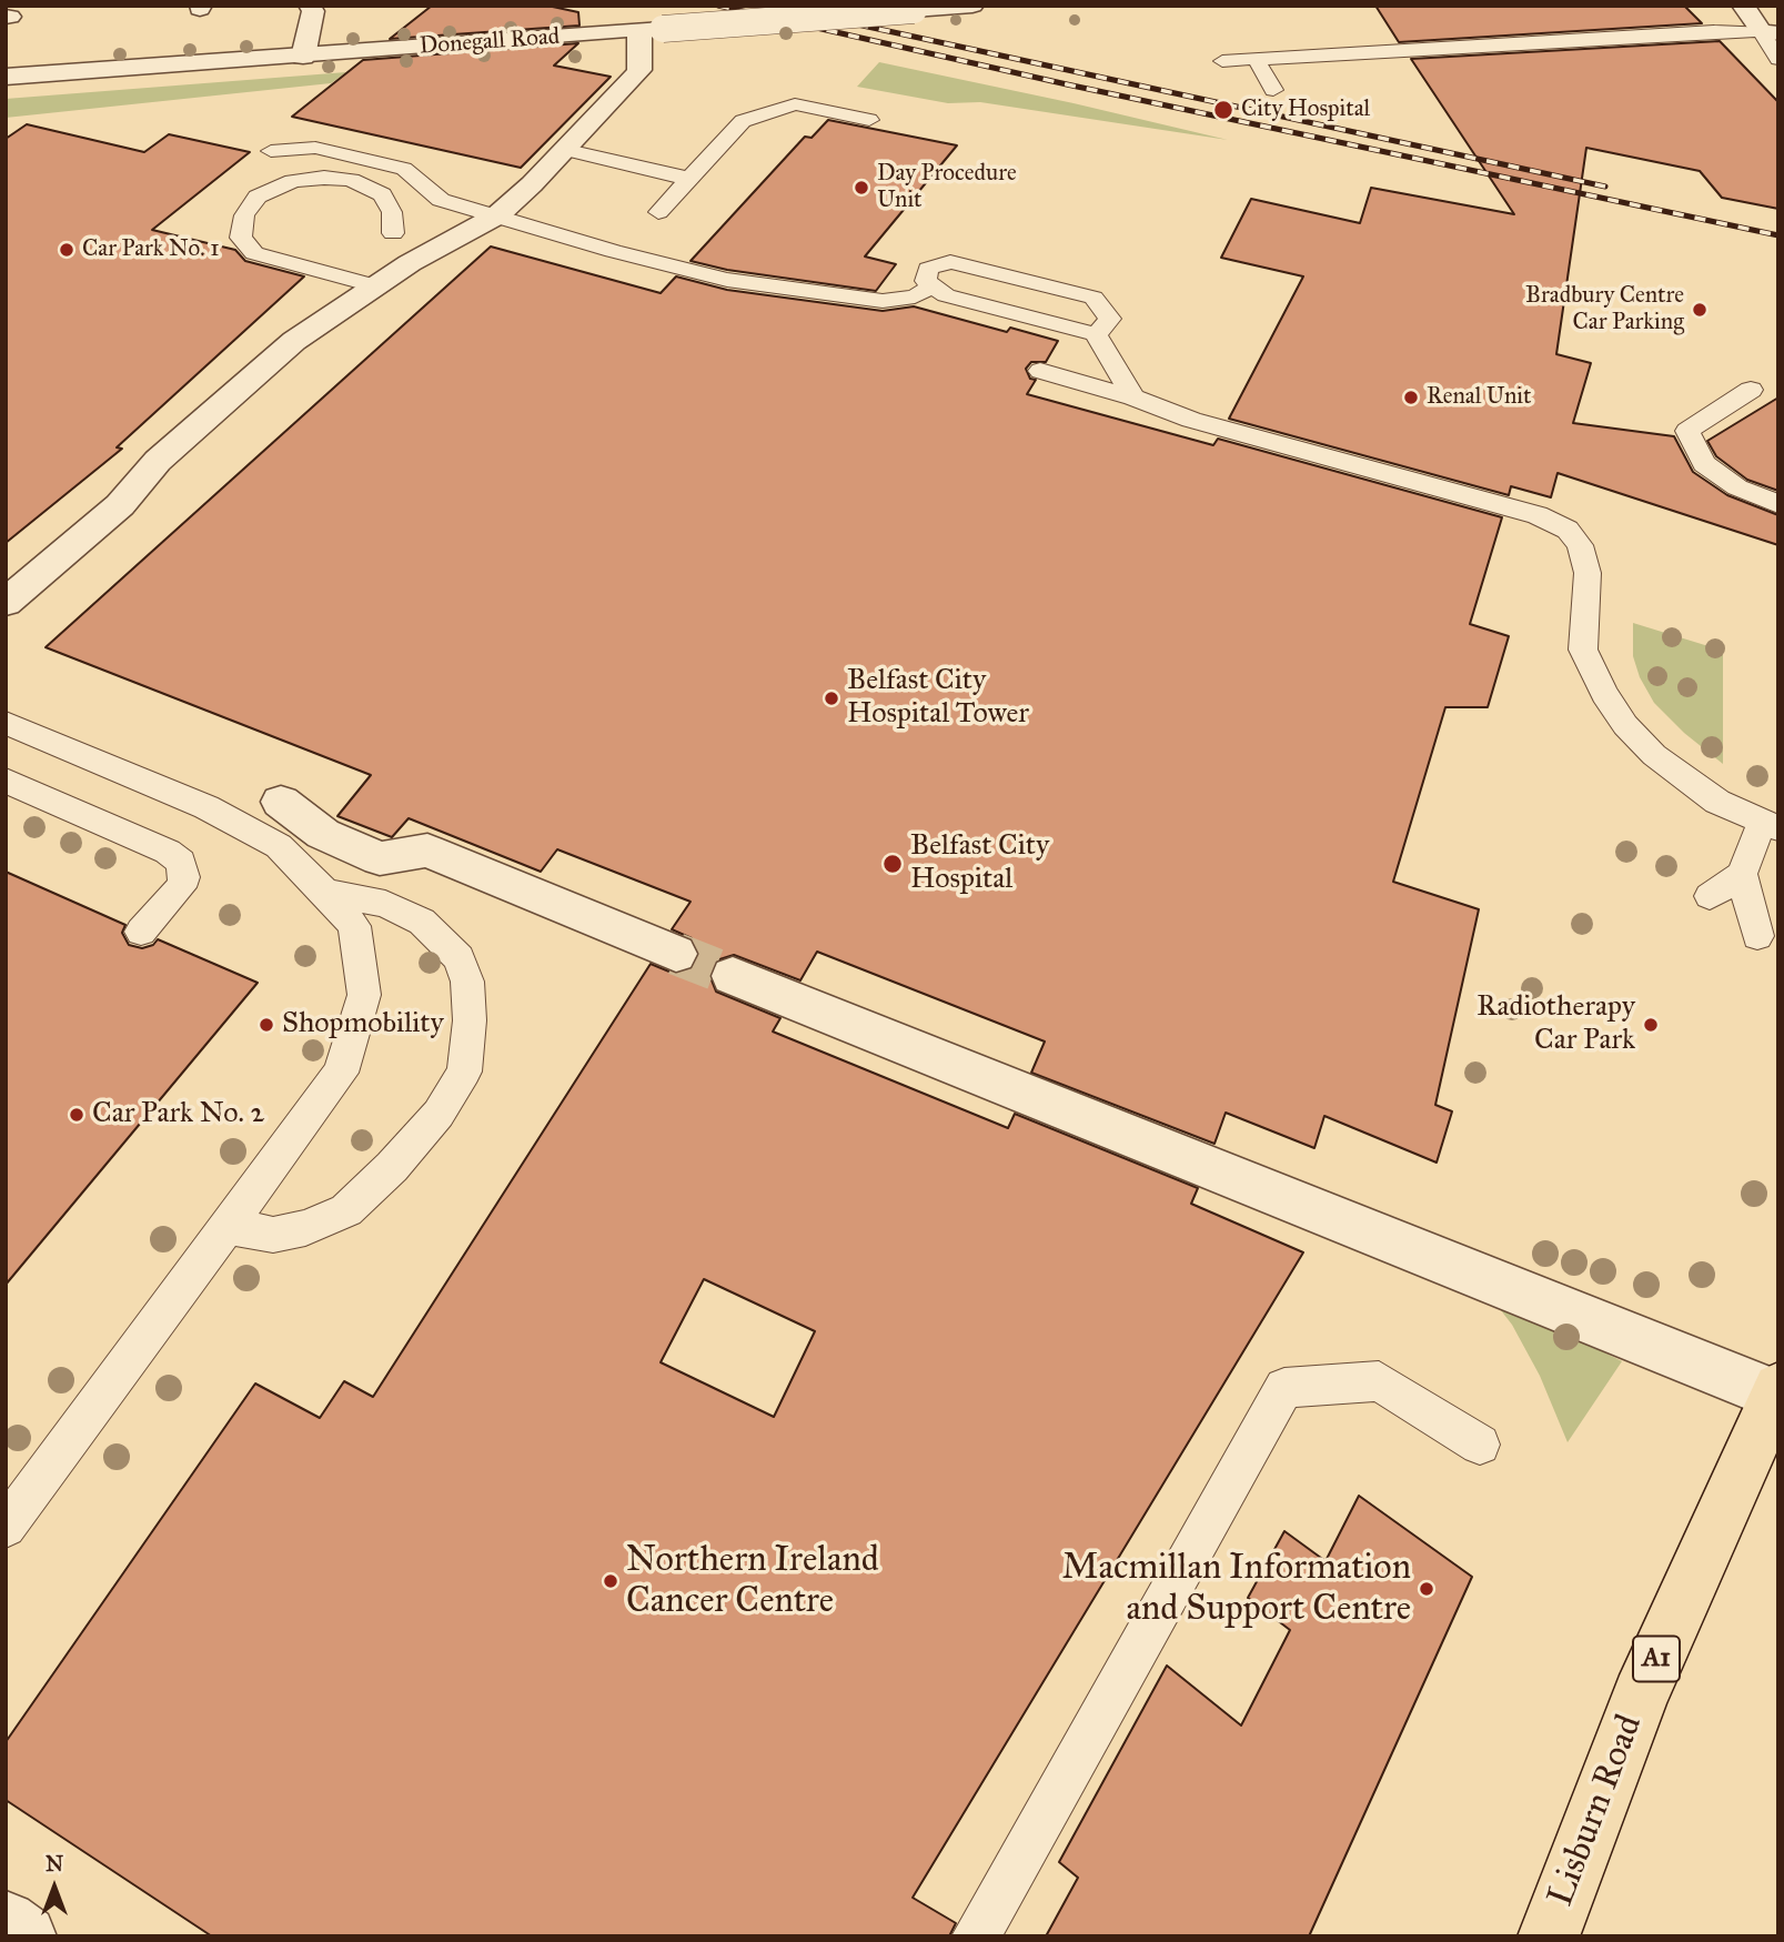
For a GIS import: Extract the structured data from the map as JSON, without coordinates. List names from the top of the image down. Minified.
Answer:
{"streets":{"main road":["A1","Lisburn Road"],"street":["Donegall Road"]},"places":["City Hospital","Day Procedure Unit","Car Park No. 1","Bradbury Centre Car Parking","Renal Unit","Belfast City Hospital Tower","Belfast City Hospital","Shopmobility","Radiotherapy Car Park","Car Park No. 2","Northern Ireland Cancer Centre","Macmillan Information and Support Centre"],"north":"top"}
